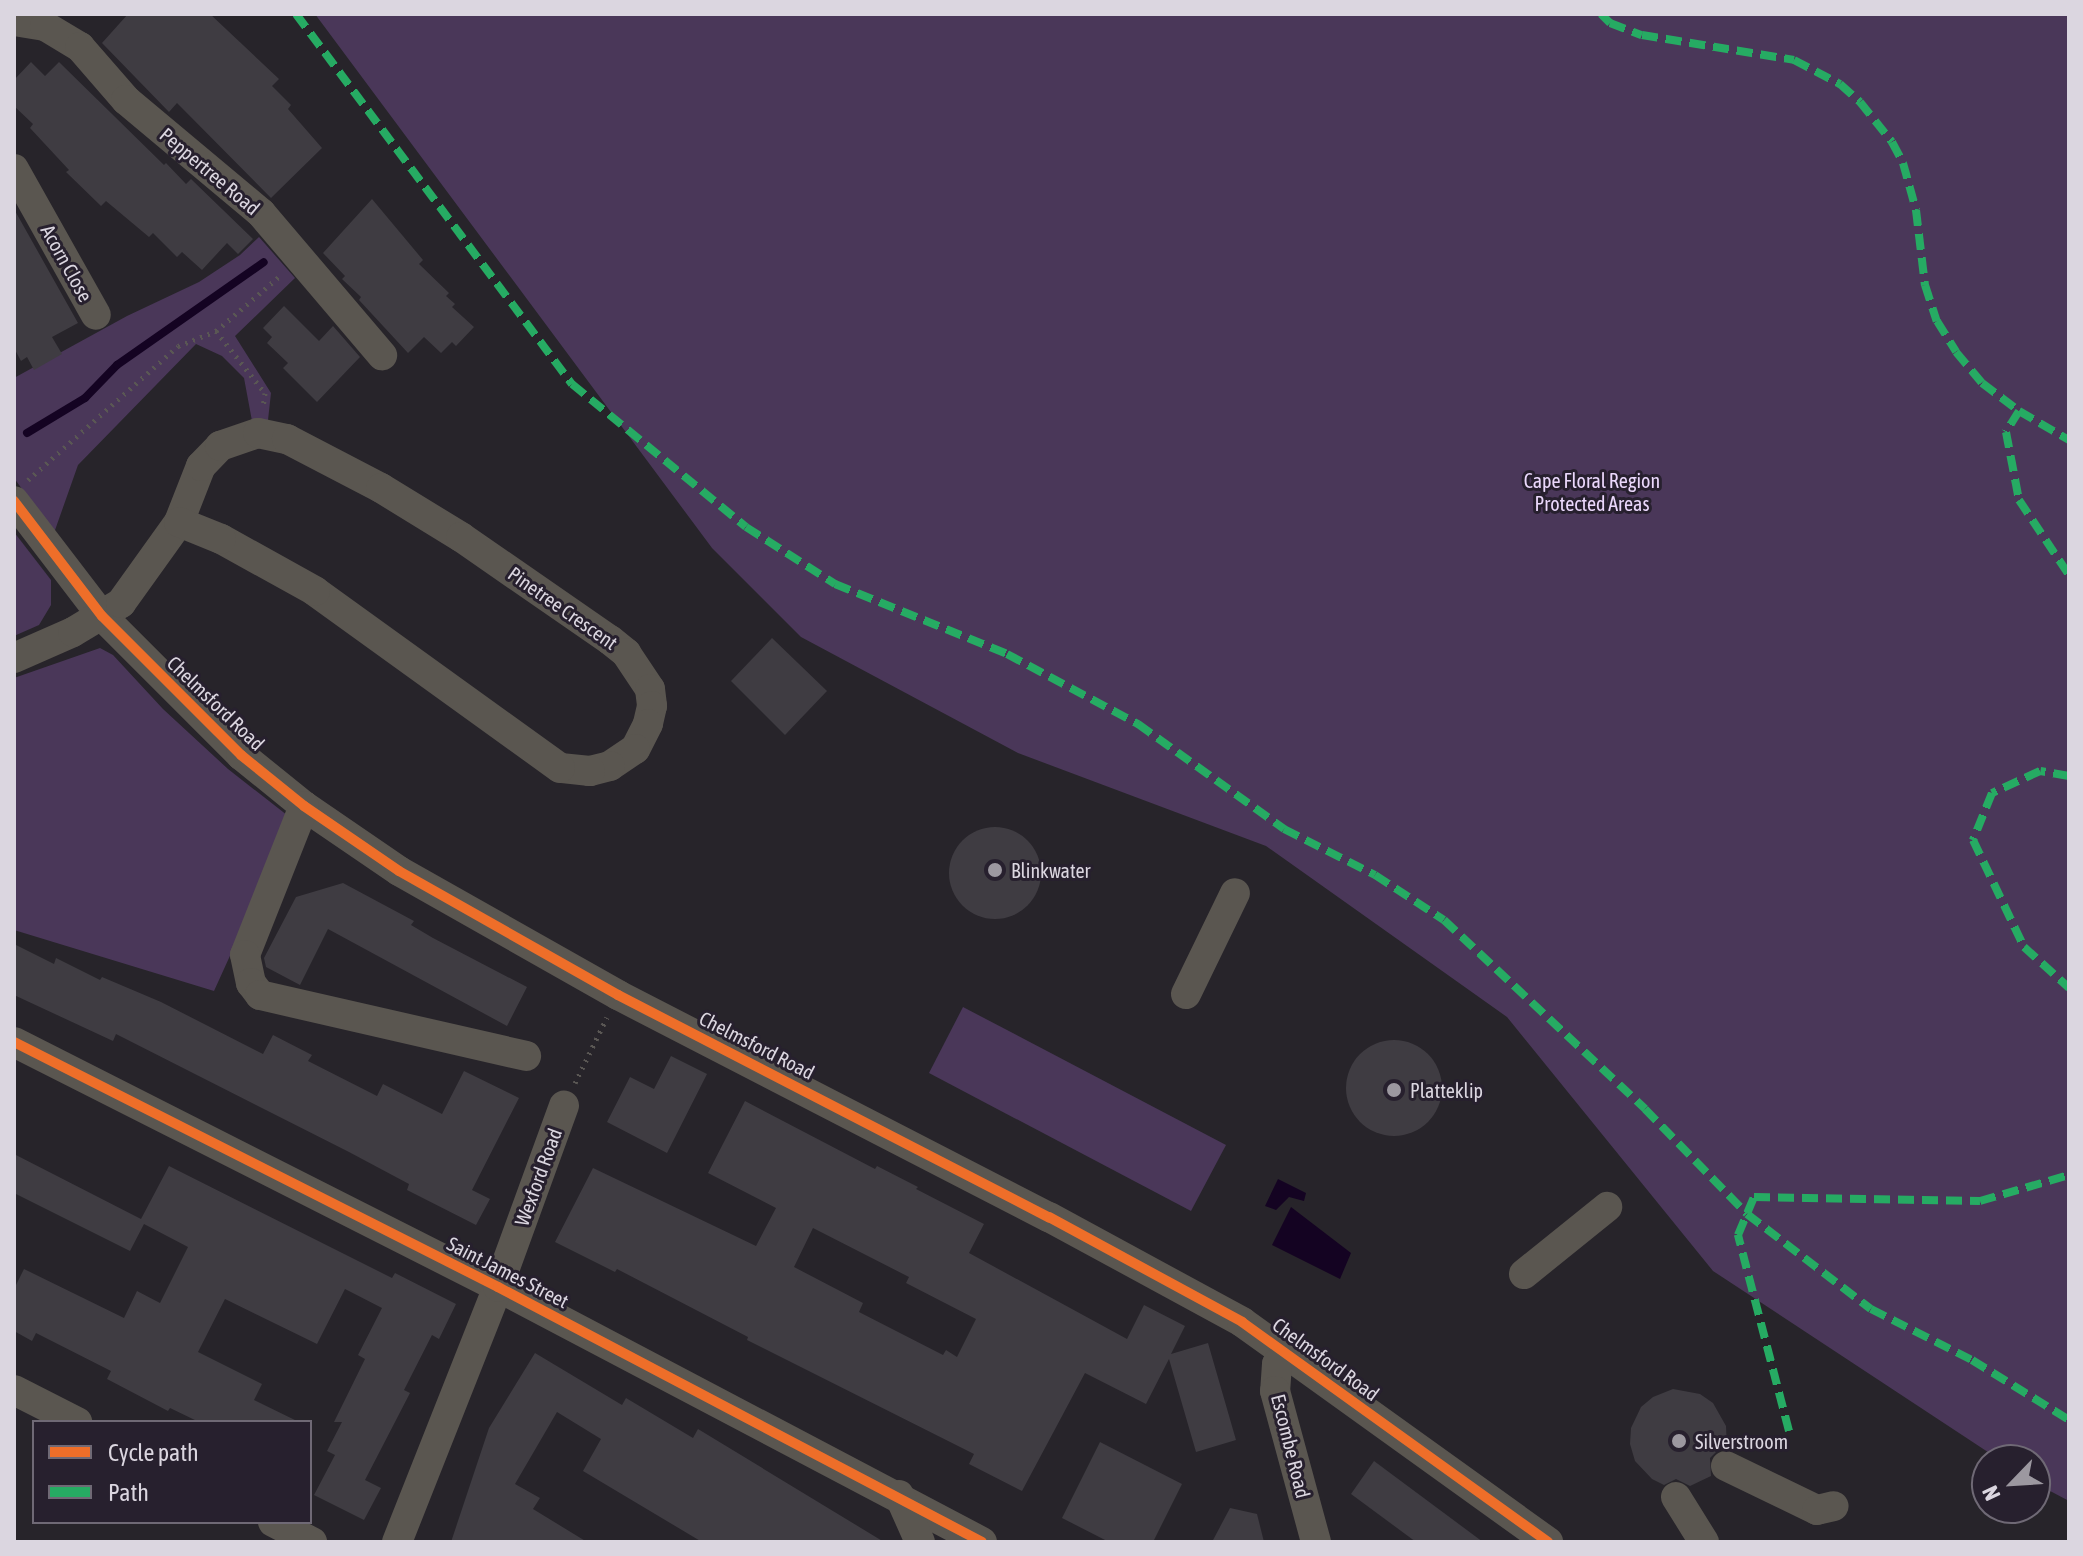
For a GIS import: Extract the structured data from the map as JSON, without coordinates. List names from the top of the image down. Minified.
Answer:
{"streets":{"street":["Peppertree Road","Acorn Close","Pinetree Crescent","Chelmsford Road","Wexford Road","Saint James Street","Escombe Road"]},"crossings":[["Chelmsford Road","Wexford Road"],["Chelmsford Road","Escombe Road"],["Wexford Road","Saint James Street"]],"parks":["Cape Floral Region Protected Areas"],"places":["Blinkwater","Platteklip","Silverstroom"],"legend":["Cycle path","Path"],"north":"bottom left"}
